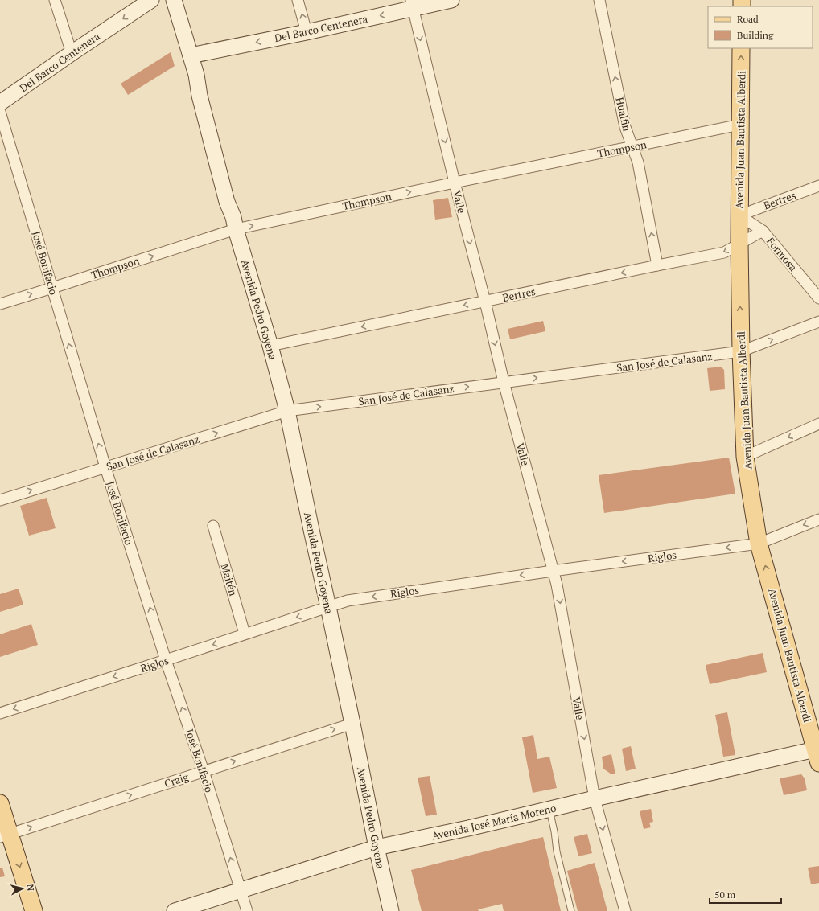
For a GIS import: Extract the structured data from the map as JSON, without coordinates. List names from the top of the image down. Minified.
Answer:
{"streets":{"main road":["Del Barco Centenera","Avenida Juan Bautista Alberdi","Avenida Pedro Goyena","Avenida José María Moreno"],"street":["Hualfin","Thompson","Bertres","Valle","Formosa","José Bonifacio","San José de Calasanz","Riglos","Maitén","Craig"]},"crossings":[["Del Barco Centenera","Valle"],["Del Barco Centenera","Avenida Pedro Goyena"],["Hualfin","Thompson"],["Hualfin","Bertres"],["Avenida Juan Bautista Alberdi","Thompson"],["Avenida Juan Bautista Alberdi","Bertres"],["Avenida Juan Bautista Alberdi","Formosa"],["Avenida Juan Bautista Alberdi","San José de Calasanz"],["Avenida Juan Bautista Alberdi","Riglos"],["Avenida Juan Bautista Alberdi","Avenida José María Moreno"],["Thompson","Valle"],["Thompson","José Bonifacio"],["Thompson","Avenida Pedro Goyena"],["Bertres","Valle"],["Bertres","Formosa"],["Bertres","Avenida Pedro Goyena"],["Valle","San José de Calasanz"],["Valle","Riglos"],["Valle","Avenida José María Moreno"],["José Bonifacio","San José de Calasanz"],["José Bonifacio","Riglos"],["José Bonifacio","Craig"],["José Bonifacio","Avenida José María Moreno"],["Avenida Pedro Goyena","San José de Calasanz"],["Avenida Pedro Goyena","Riglos"],["Avenida Pedro Goyena","Craig"],["Avenida Pedro Goyena","Avenida José María Moreno"],["Riglos","Maitén"]],"one_way":["Del Barco Centenera","Hualfin","Avenida Juan Bautista Alberdi","Thompson","Bertres","Valle","José Bonifacio","San José de Calasanz","Riglos","Craig"],"legend":["Road","Building"],"scale_bar":"50 m","north":"right"}
